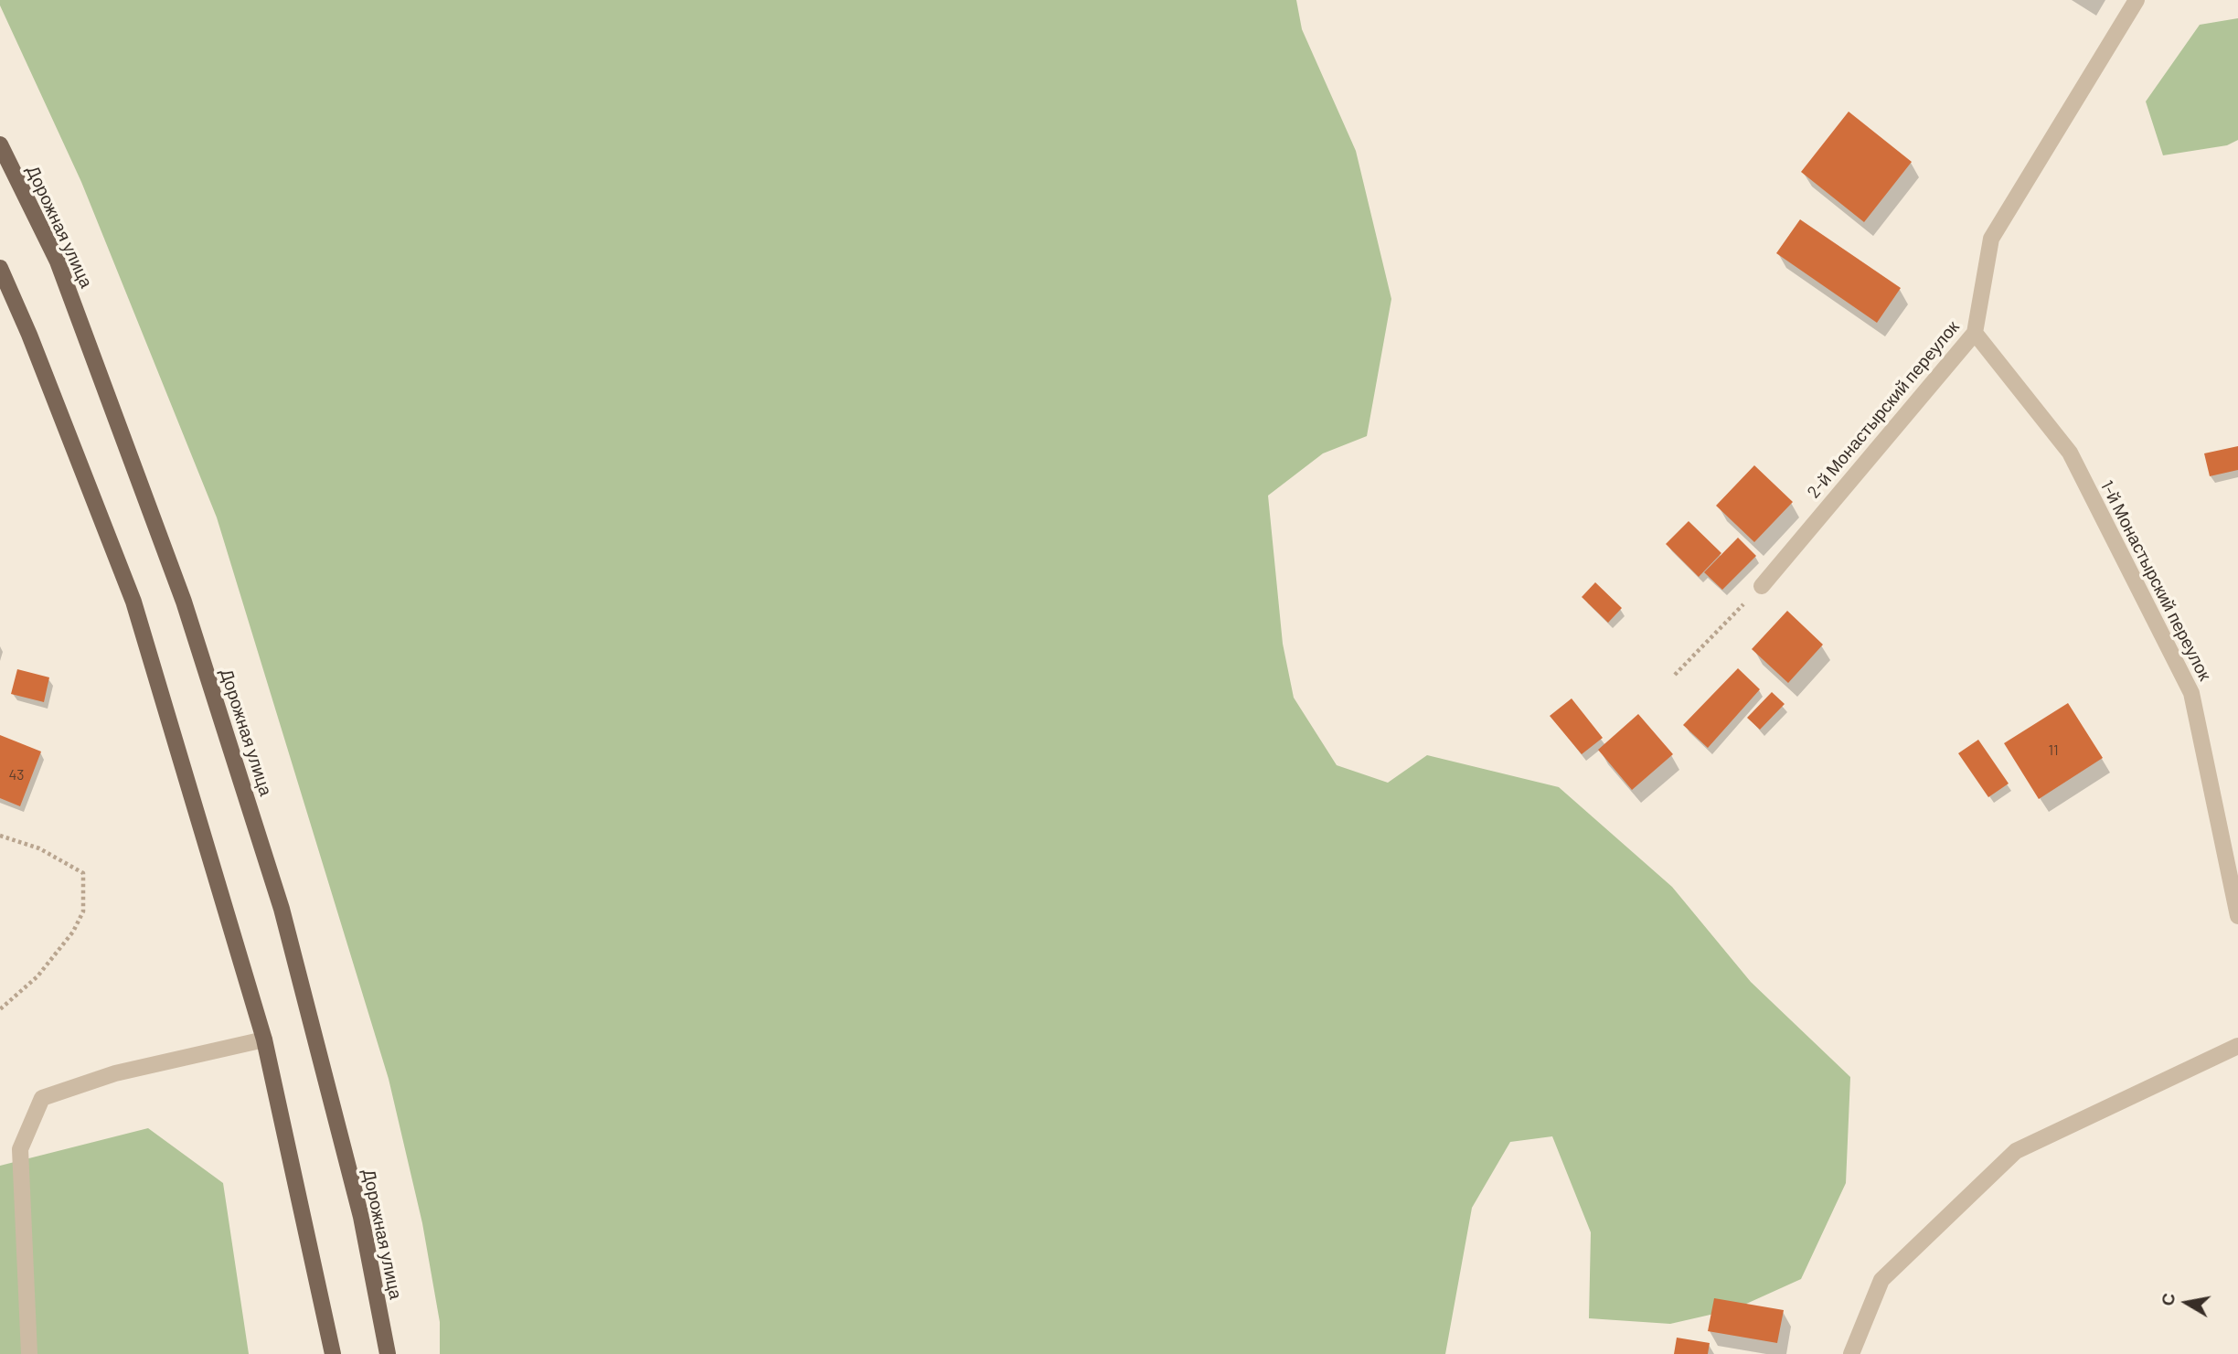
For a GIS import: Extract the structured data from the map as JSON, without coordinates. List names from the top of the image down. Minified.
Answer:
{"streets":{"main road":["Дорожная улица"],"lane":["2-й Монастырский переулок","1-й Монастырский переулок"]},"crossings":[["2-й Монастырский переулок","1-й Монастырский переулок"]],"house_numbers":["11","43"],"north":"left"}
